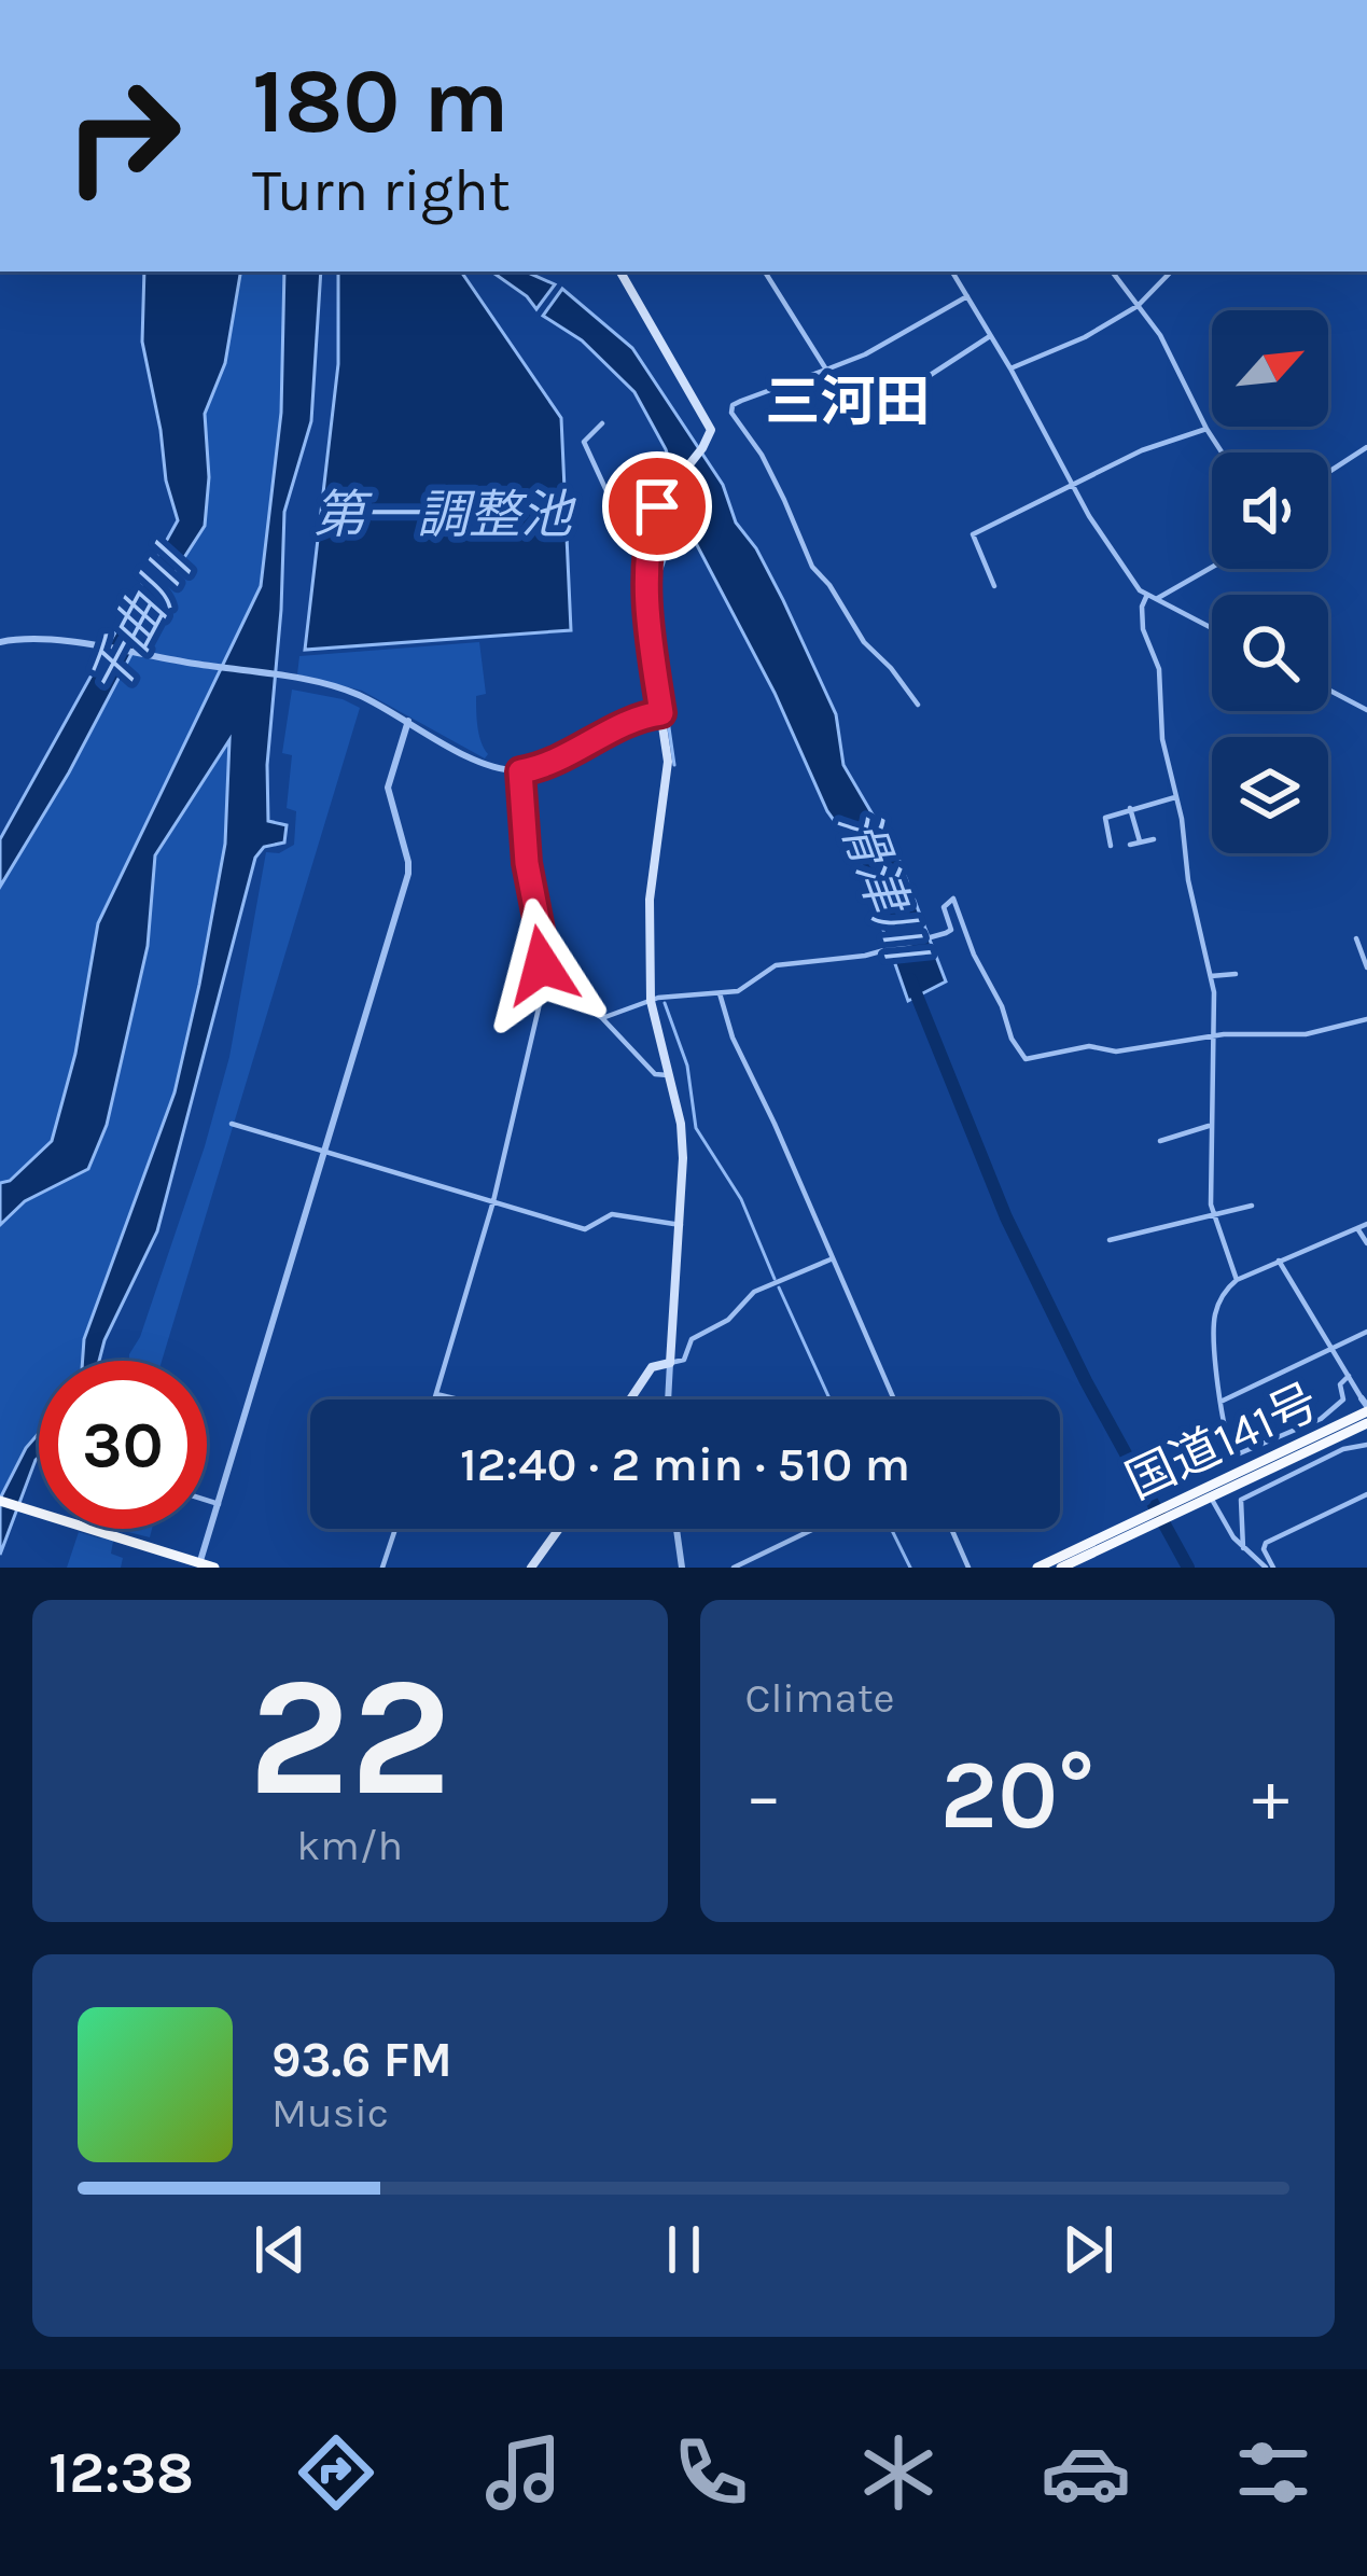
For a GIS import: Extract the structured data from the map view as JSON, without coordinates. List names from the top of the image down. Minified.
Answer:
{"streets":{"highway":["国道141号"]},"districts":["三河田"],"water":["第一調整池","千曲川","滑津川"],"north":"top right","page":{"turn":["180 m","Turn right"],"limit":"30","trip":"12:40 · 2 min · 510 m","tile":[["22","km/h"],"Climate"],"heat":["−","20°","+"],"song":["93.6 FM","Music"],"tabs":"12:38"}}
